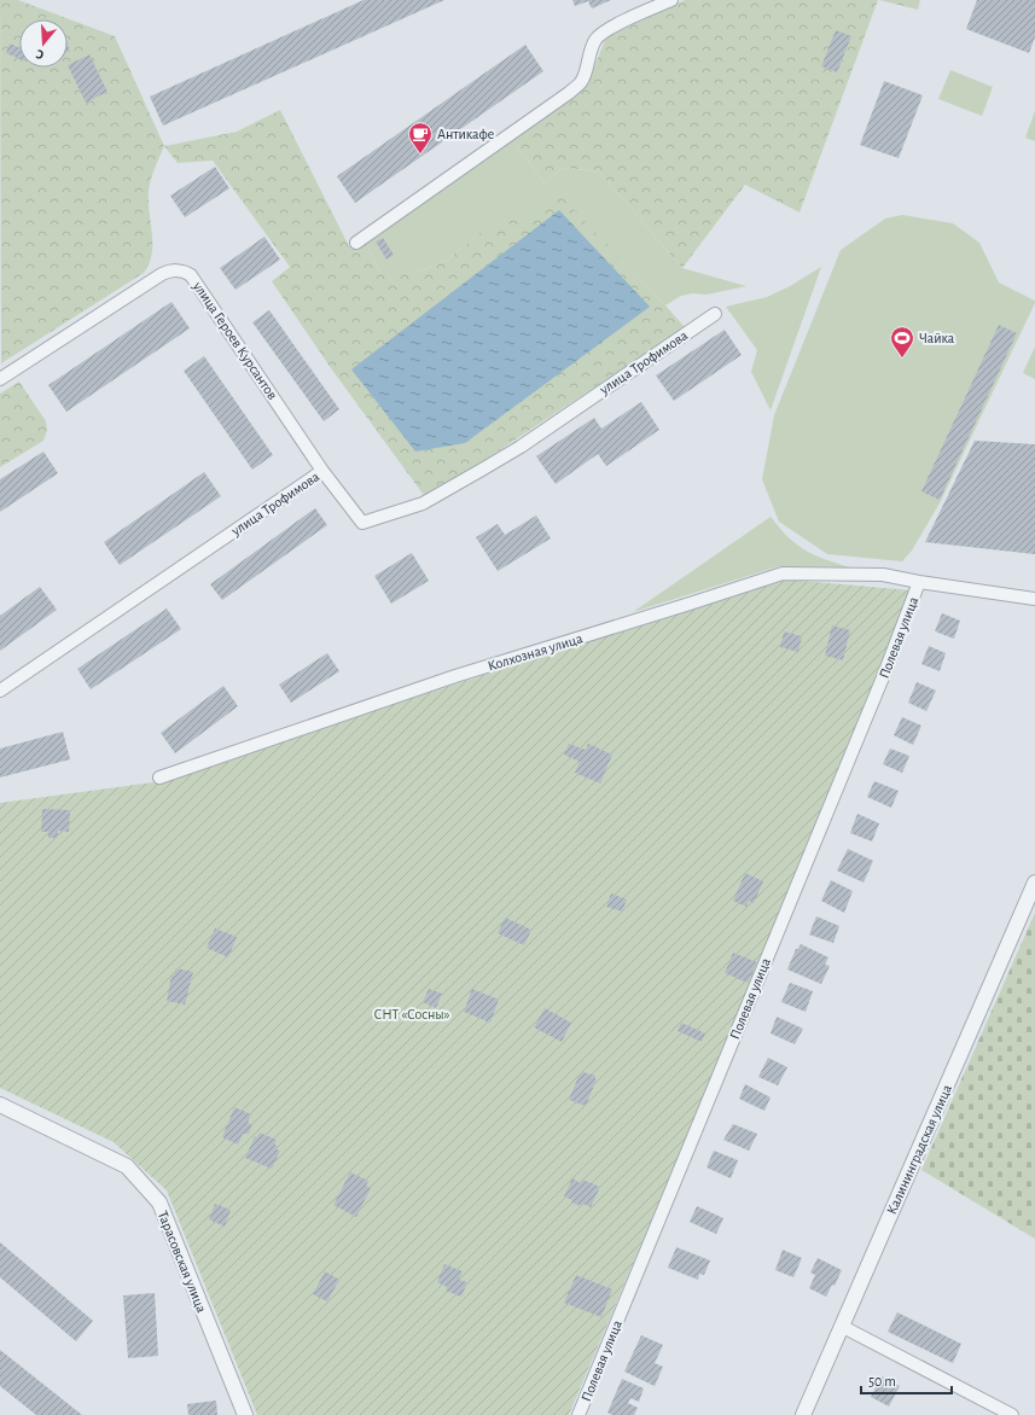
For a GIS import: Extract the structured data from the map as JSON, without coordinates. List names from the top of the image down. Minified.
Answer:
{"streets":{"street":["улица Героев Курсантов","улица Трофимова","Полевая улица","Колхозная улица","Калининградская улица","Тарасовская улица"]},"crossings":[["улица Героев Курсантов","улица Трофимова"],["Полевая улица","Колхозная улица"]],"parks":["СНТ «Сосны»"],"places":{"cafe":["Антикафе"],"sports":["Чайка"]},"scale_bar":"50 m","north":"bottom"}
